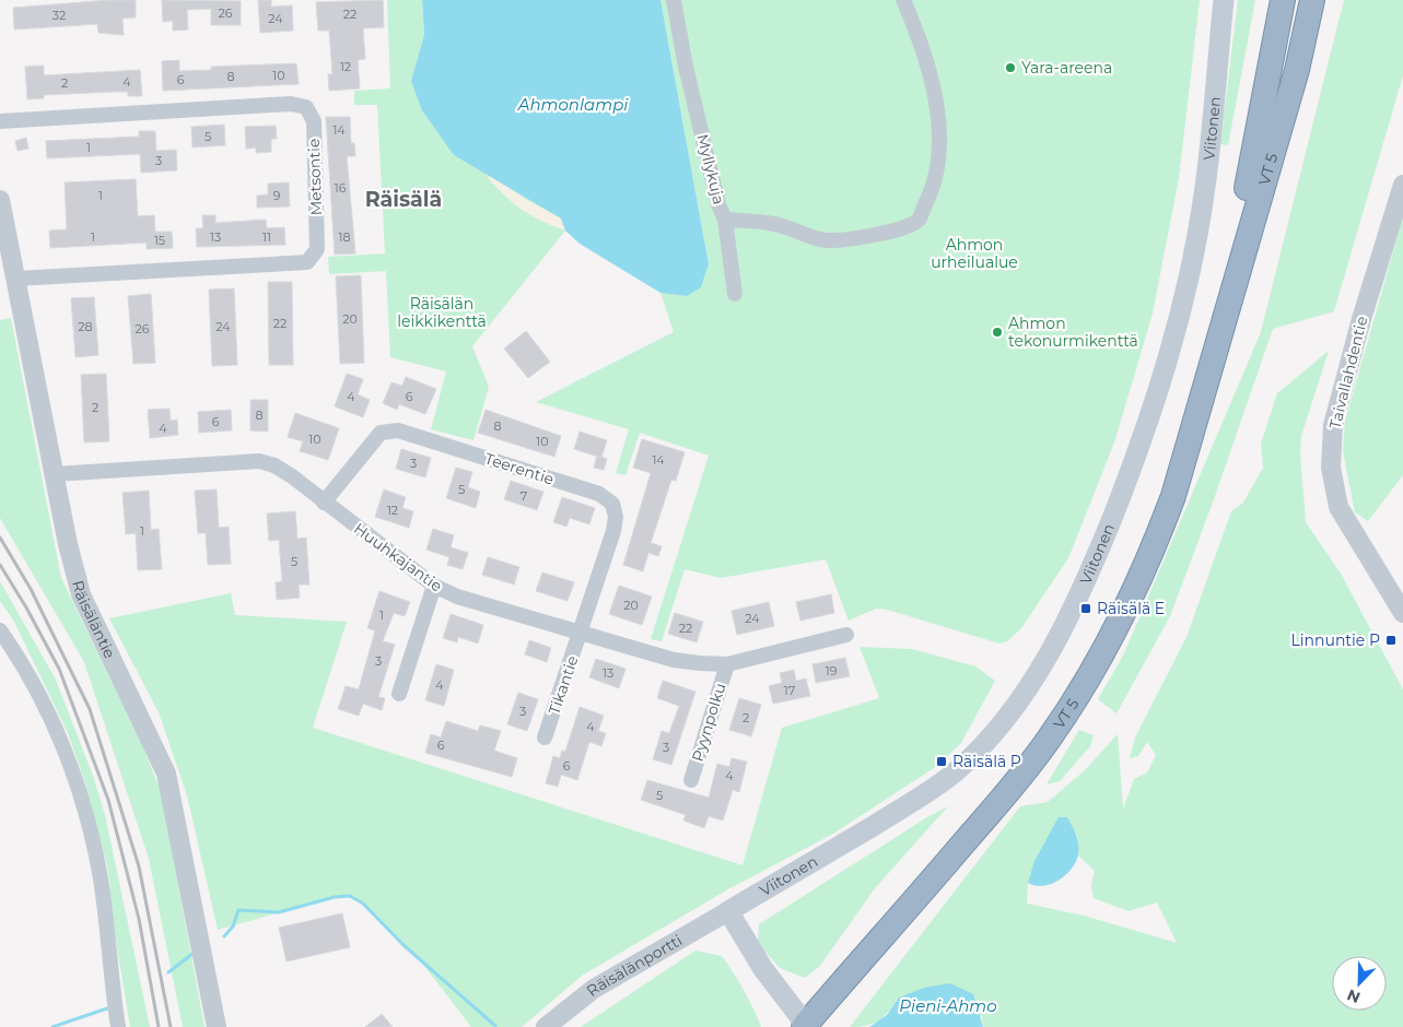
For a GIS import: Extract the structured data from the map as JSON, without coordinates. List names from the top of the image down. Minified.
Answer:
{"streets":{"highway":["VT 5"],"main road":["Viitonen"],"street":["Myllykuja","Metsontie","Taivallahdentie","Teerentie","Huuhkajantie","Räisäläntie","Tikantie","Pyynpolku","Räisälänportti"]},"crossings":[["Viitonen","Räisälänportti"],["Metsontie","Räisäläntie"],["Teerentie","Huuhkajantie"],["Teerentie","Tikantie"],["Huuhkajantie","Räisäläntie"],["Huuhkajantie","Tikantie"],["Huuhkajantie","Pyynpolku"]],"districts":["Räisälä"],"water":["Ahmonlampi","Pieni-Ahmo"],"parks":["Ahmon urheilualue","Räisälän leikkikenttä"],"places":{"other":["Yara-areena","Ahmon tekonurmikenttä"],"transit":["Räisälä E","Linnuntie P","Räisälä P"]},"house_numbers":["26","22","32","24","12","10","8","6","4","2","14","5","1","3","16","1","9","1","13","11","18","15","20","22","28","24","26","4","6","2","8","6","8","4","10","10","14","3","5","7","12","1","5","20","1","24","22","3","19","13","4","17","3","2","4","6","3","6","4","5"],"north":"bottom left"}
